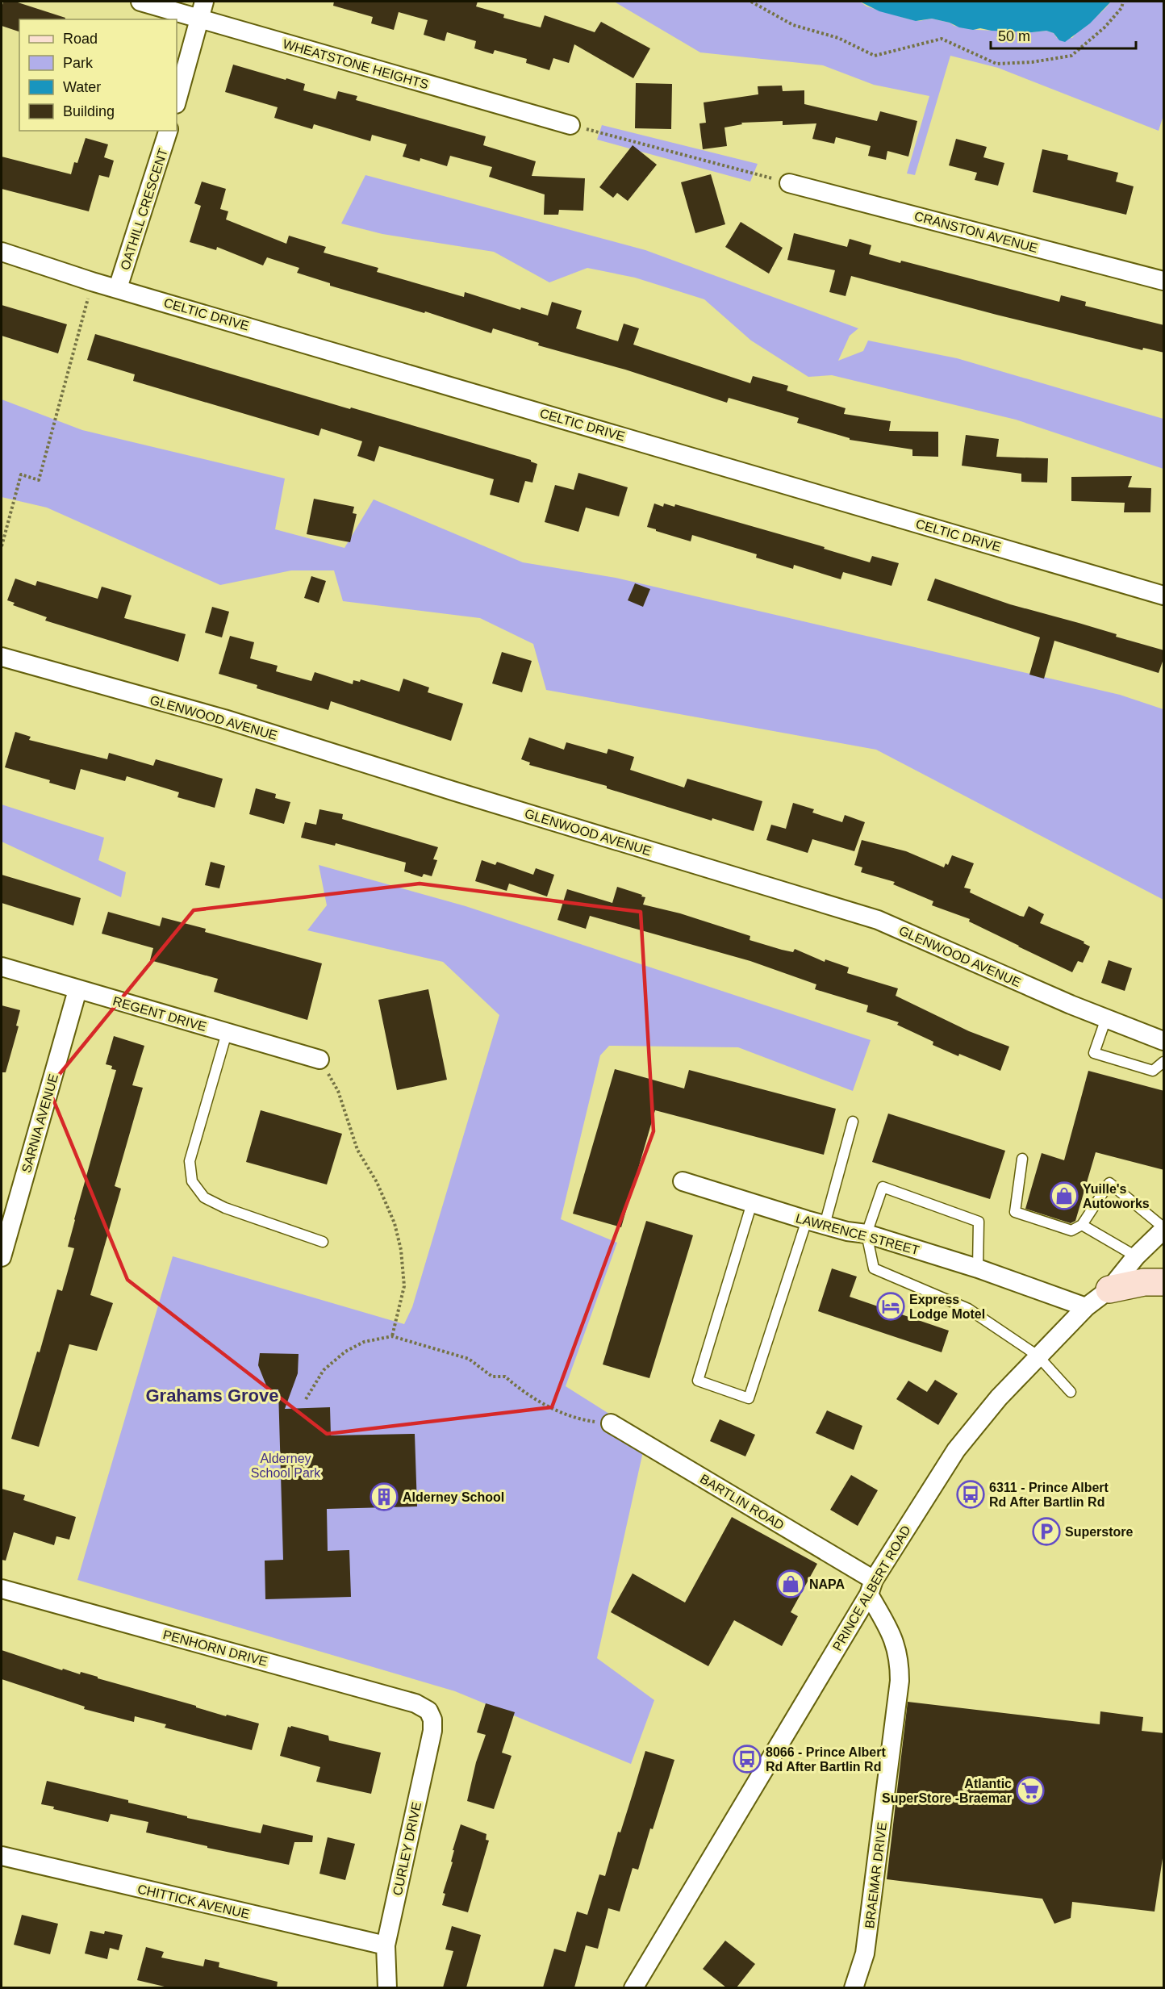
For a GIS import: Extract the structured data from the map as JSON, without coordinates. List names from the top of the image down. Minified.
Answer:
{"streets":{"street":["WHEATSTONE HEIGHTS","OATHILL CRESCENT","CRANSTON AVENUE","CELTIC DRIVE","GLENWOOD AVENUE","REGENT DRIVE","SARNIA AVENUE","LAWRENCE STREET","BARTLIN ROAD","PRINCE ALBERT ROAD","PENHORN DRIVE","CURLEY DRIVE","BRAEMAR DRIVE","CHITTICK AVENUE"]},"crossings":[["OATHILL CRESCENT","CELTIC DRIVE"],["REGENT DRIVE","SARNIA AVENUE"],["LAWRENCE STREET","PRINCE ALBERT ROAD"],["BARTLIN ROAD","PRINCE ALBERT ROAD"],["BARTLIN ROAD","BRAEMAR DRIVE"],["PRINCE ALBERT ROAD","BRAEMAR DRIVE"],["PENHORN DRIVE","CURLEY DRIVE"],["CURLEY DRIVE","CHITTICK AVENUE"]],"districts":["Grahams Grove"],"parks":["Alderney School Park"],"places":{"shop":["Yuille's Autoworks","NAPA"],"hotel":["Express Lodge Motel"],"bus stop":["6311 - Prince Albert Rd After Bartlin Rd","8066 - Prince Albert Rd After Bartlin Rd"],"building":["Alderney School"],"parking":["Superstore"],"supermarket":["Atlantic SuperStore -Braemar"]},"legend":["Road","Park","Water","Building"],"scale_bar":"50 m"}
